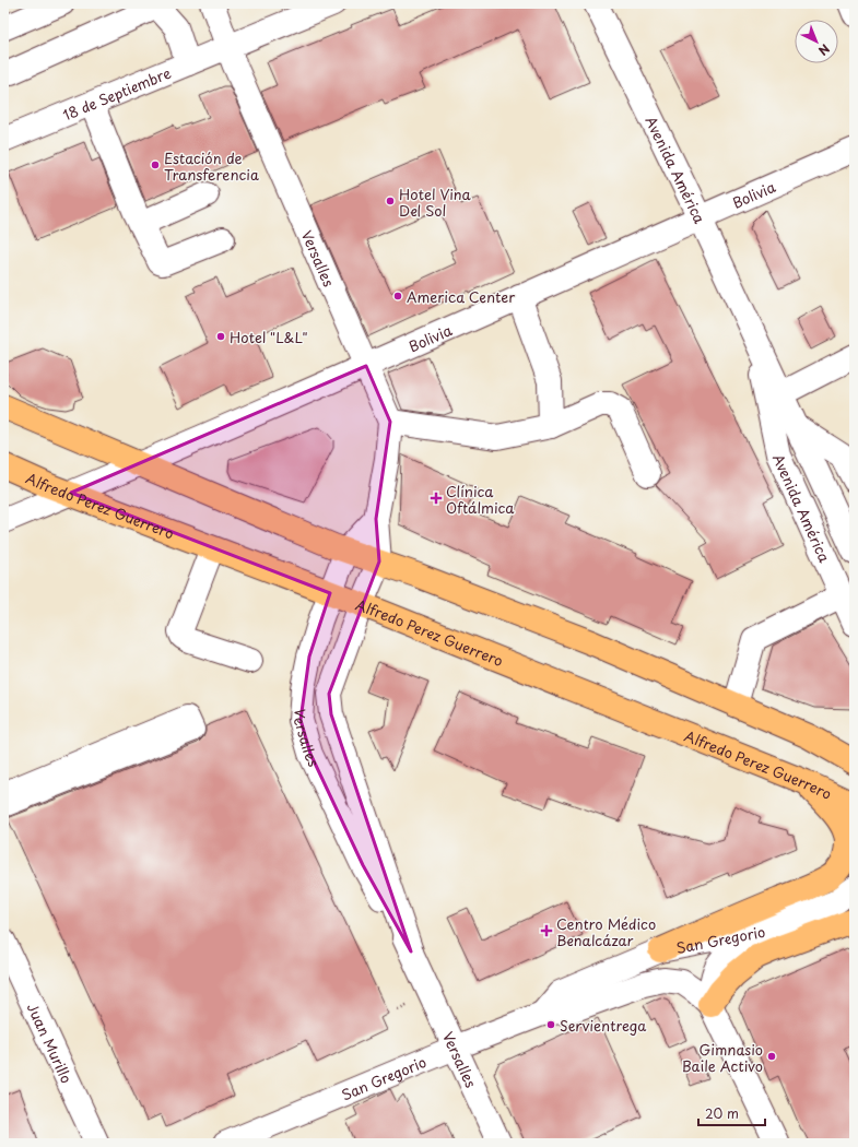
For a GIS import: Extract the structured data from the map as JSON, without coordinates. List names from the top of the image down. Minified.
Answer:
{"streets":{"main road":["Alfredo Perez Guerrero"],"street":["18 de Septiembre","Avenida América","Bolivia","Versalles","San Gregorio","Juan Murillo"]},"crossings":[["18 de Septiembre","Versalles"],["Avenida América","Bolivia"],["Bolivia","Versalles"],["Bolivia","Alfredo Perez Guerrero"],["Versalles","Alfredo Perez Guerrero"],["Versalles","San Gregorio"]],"places":{"other":["Estación de Transferencia","Hotel Vina Del Sol","America Center","Hotel \"L&L\"","Servientrega","Gimnasio Baile Activo"],"health":["Clínica Oftálmica","Centro Médico Benalcázar"]},"scale_bar":"20 m","north":"bottom right"}
